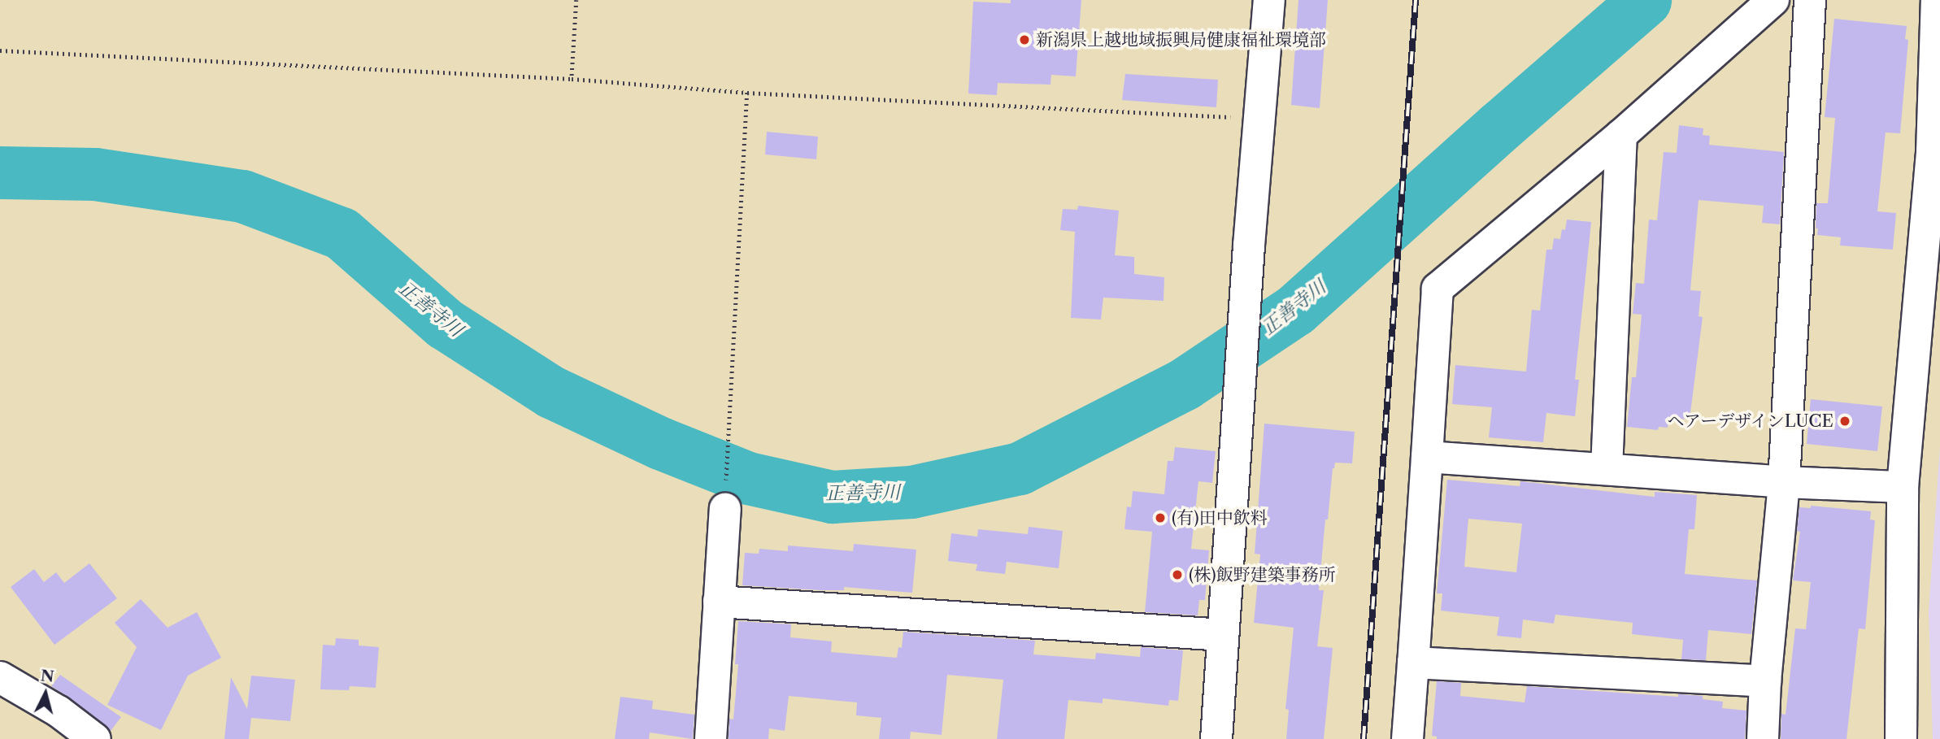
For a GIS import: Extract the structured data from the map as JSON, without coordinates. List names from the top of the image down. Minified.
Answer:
{"water":["正善寺川"],"places":["新潟県上越地域振興局健康福祉環境部","ヘアーデザインLUCE","(有)田中飲料","(株)飯野建築事務所"],"north":"top"}
